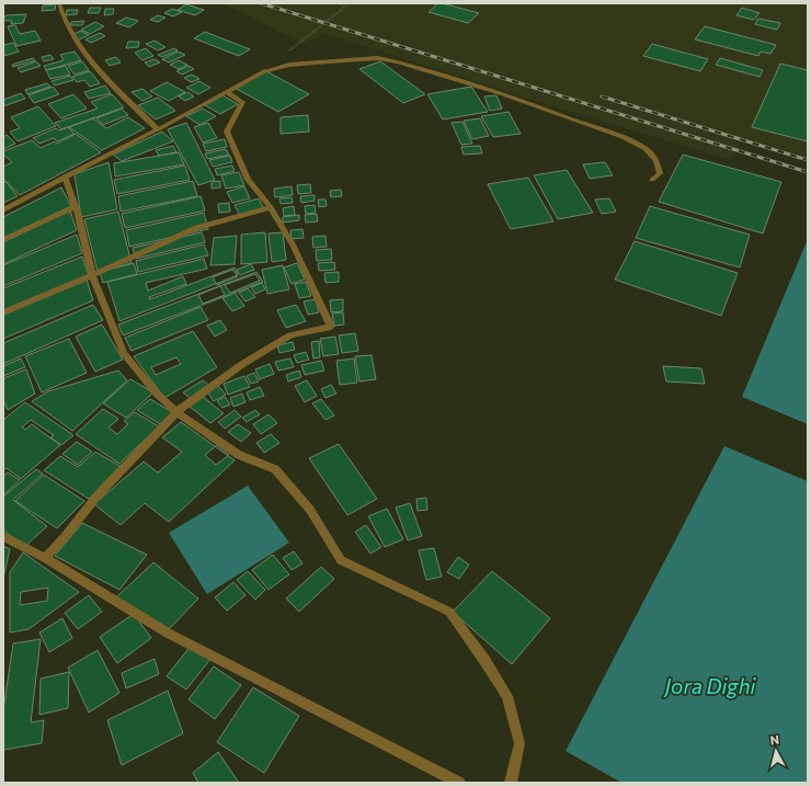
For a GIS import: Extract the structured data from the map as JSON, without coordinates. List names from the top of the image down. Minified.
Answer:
{"water":["Jora Dighi"],"north":"top"}
